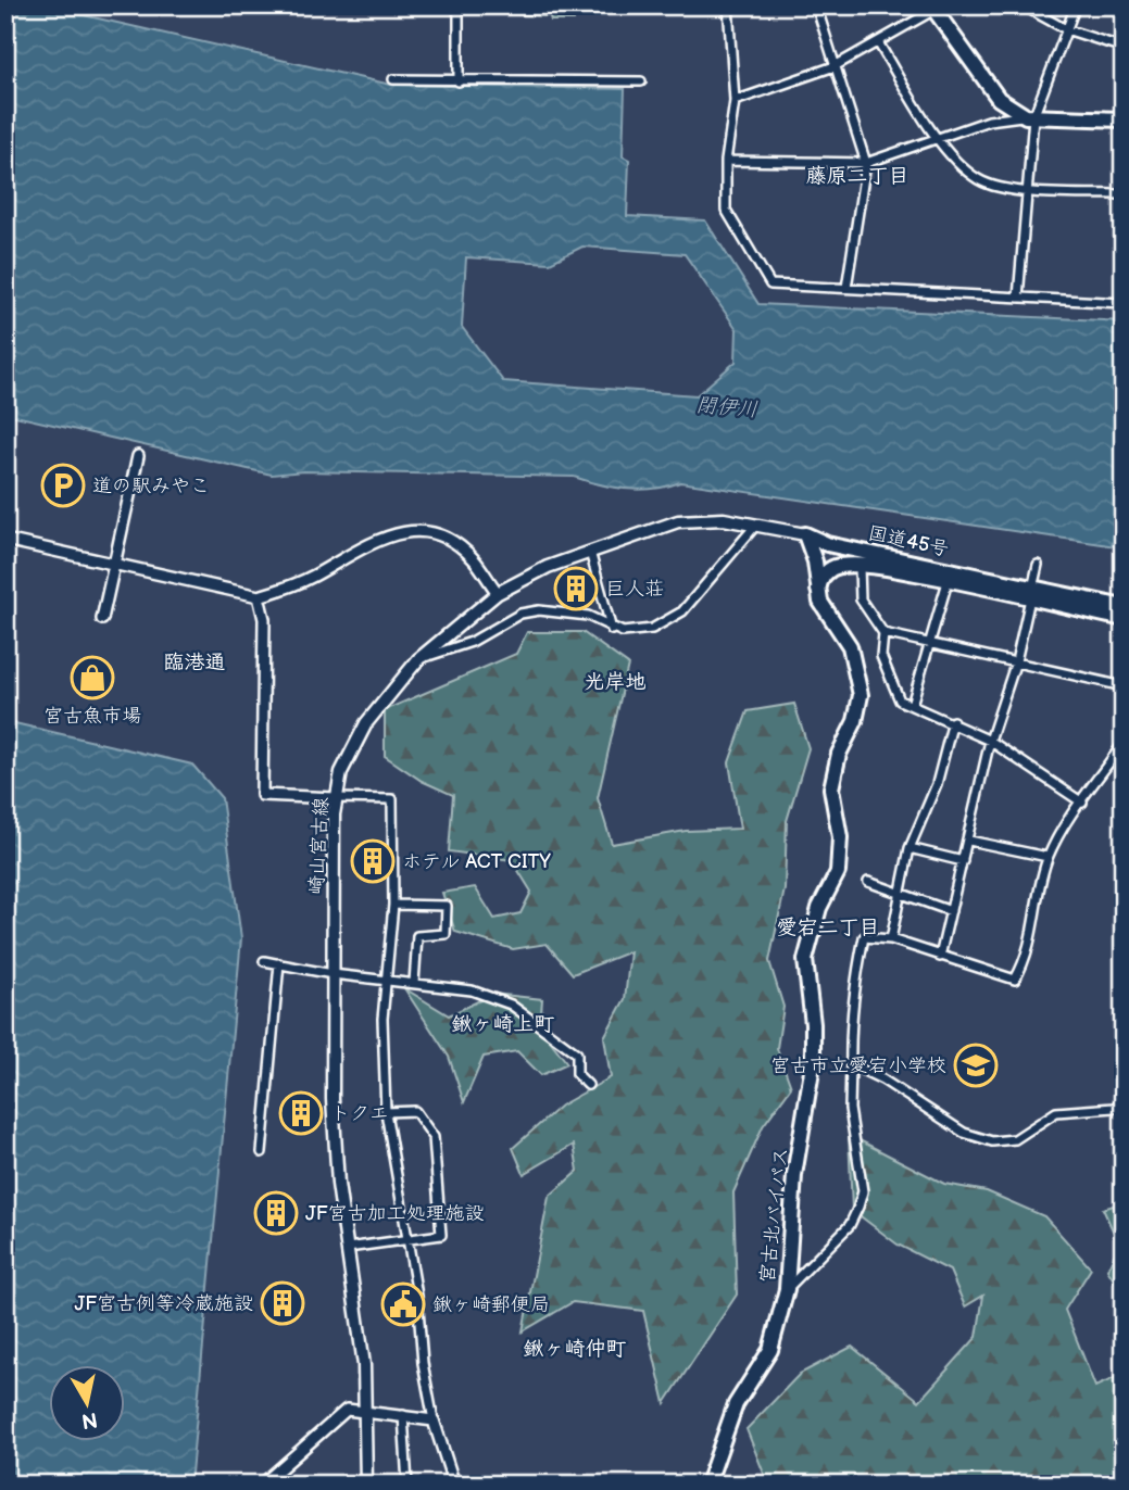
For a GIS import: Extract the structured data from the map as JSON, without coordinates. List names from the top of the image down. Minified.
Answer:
{"streets":{"highway":["国道45号","宮古北バイパス"],"main road":["崎山宮古線"]},"crossings":[["国道45号","宮古北バイパス"]],"districts":["藤原二丁目","臨港通","光岸地","愛宕二丁目","鍬ヶ崎上町","鍬ヶ崎仲町"],"water":["閉伊川"],"places":{"parking":["道の駅みやこ"],"building":["巨人荘","ホテル ACT CITY","トクエ","JF宮古加工処理施設","JF宮古例等冷蔵施設"],"shop":["宮古魚市場"],"school or university":["宮古市立愛宕小学校"],"public building":["鍬ヶ崎郵便局"]},"north":"bottom"}
